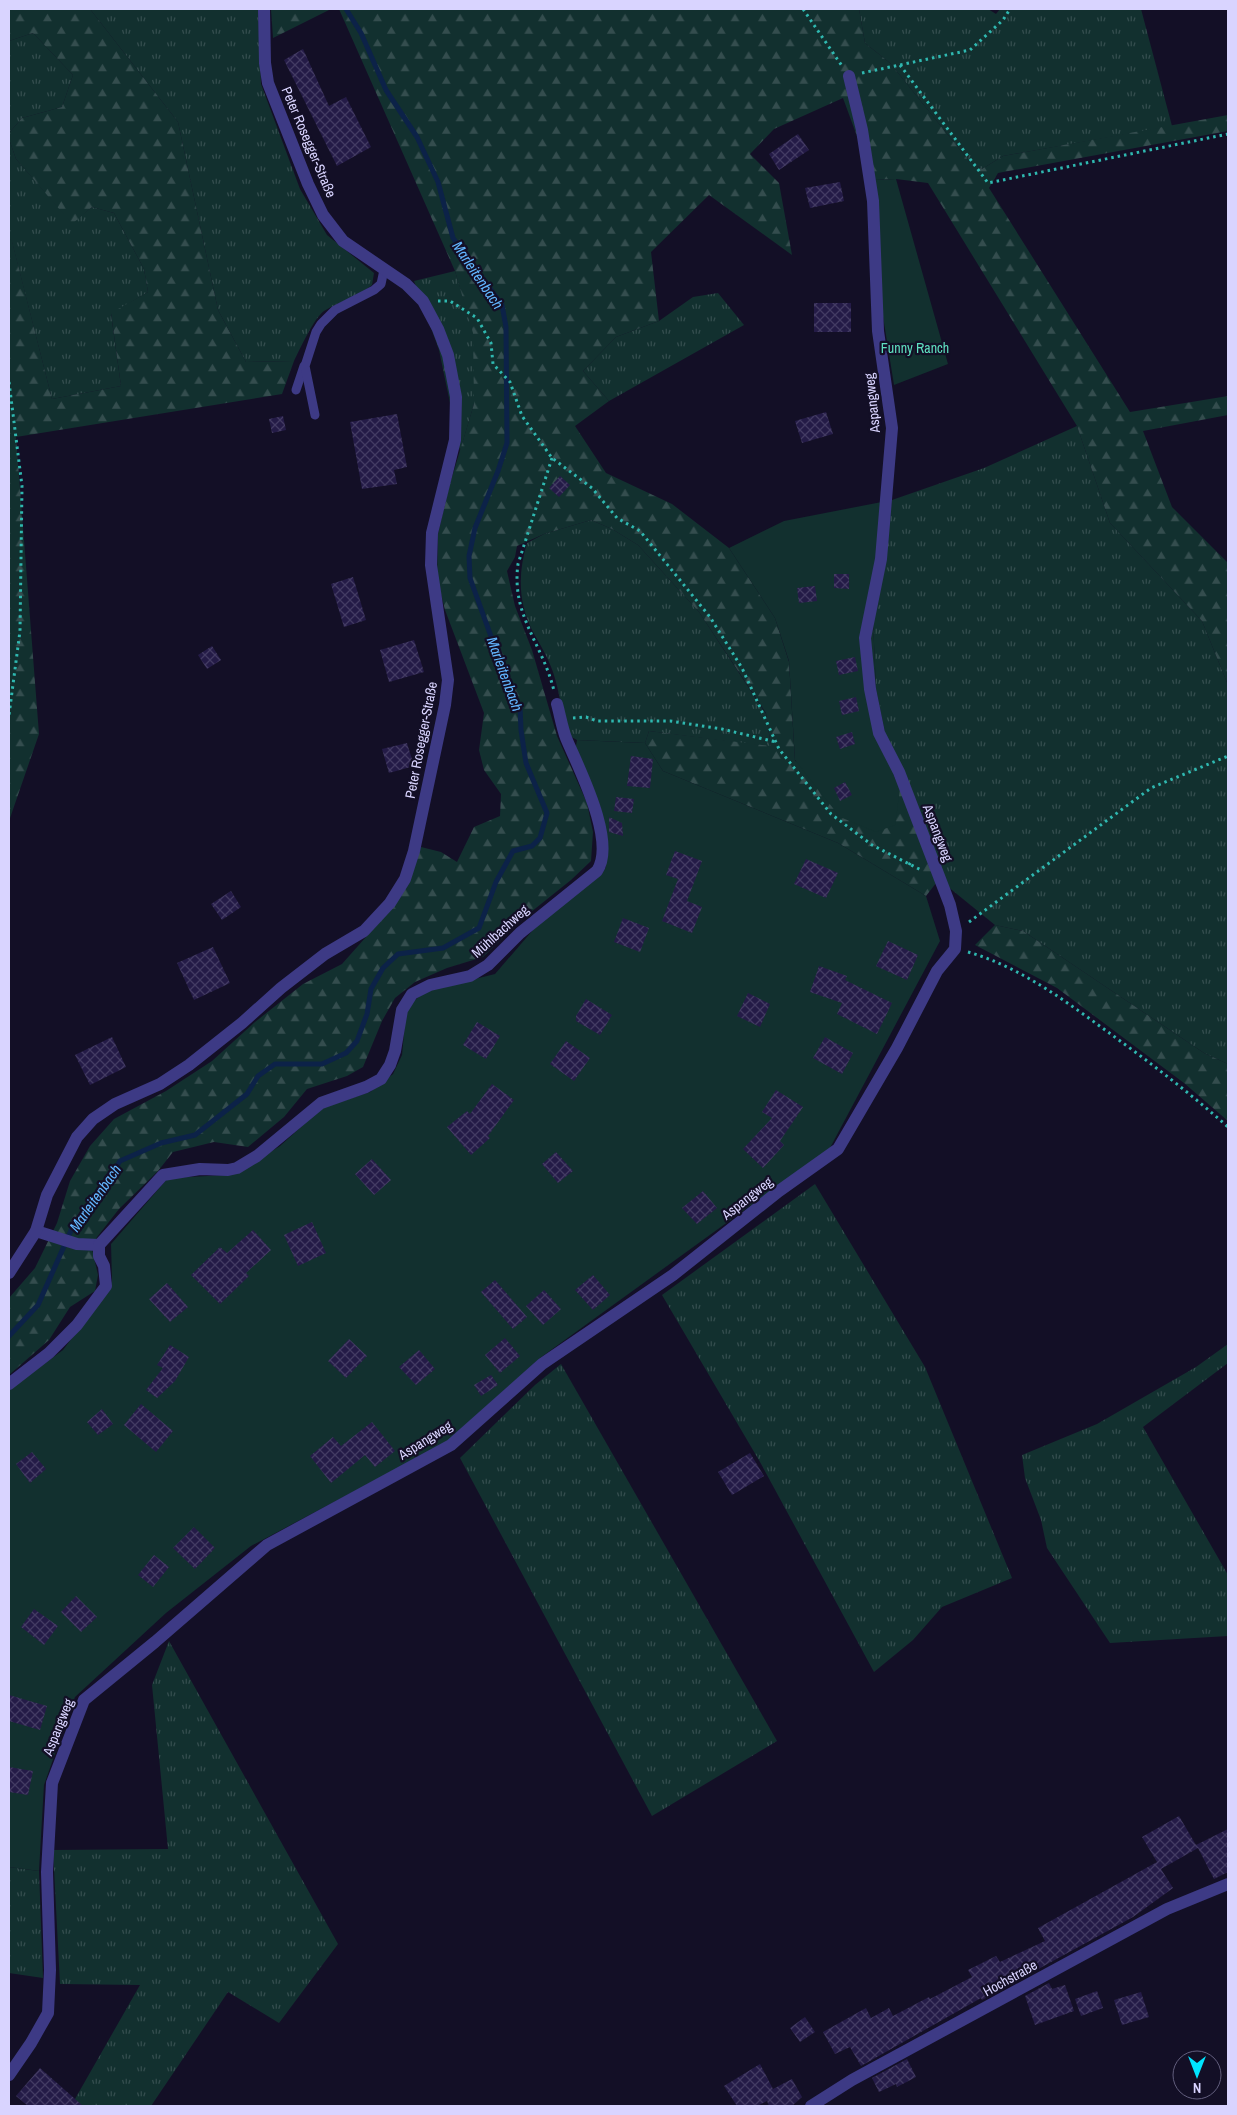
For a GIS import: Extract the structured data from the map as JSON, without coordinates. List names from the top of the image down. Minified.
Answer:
{"streets":{"street":["Peter Rosegger-Straße","Aspangweg","Mühlbachweg","Hochstraße"]},"water":["Marleitenbach"],"parks":["Funny Ranch"],"north":"bottom"}
